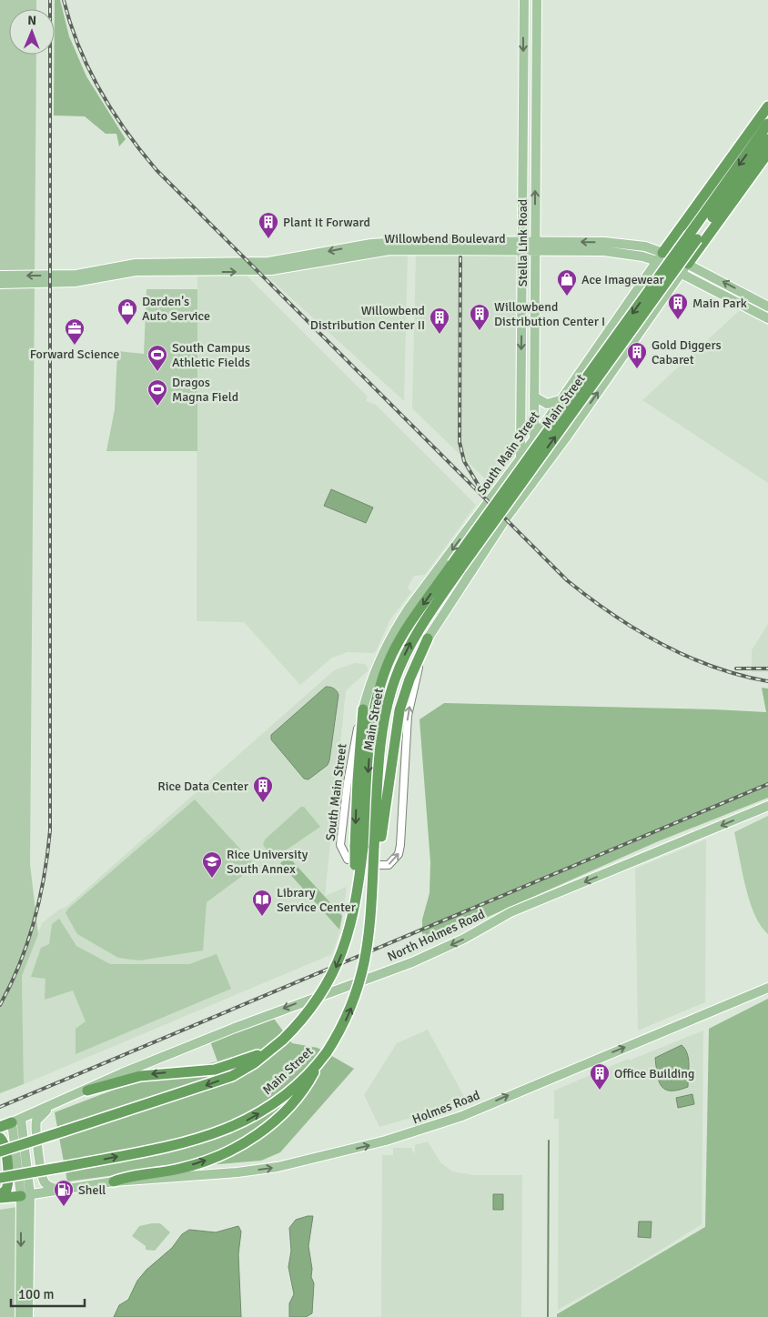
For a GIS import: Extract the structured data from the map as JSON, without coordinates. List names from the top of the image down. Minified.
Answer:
{"streets":{"highway":["Main Street"],"main road":["Willowbend Boulevard","Stella Link Road","South Main Street","North Holmes Road","Holmes Road"]},"crossings":[["Willowbend Boulevard","Stella Link Road"],["Willowbend Boulevard","South Main Street"],["Stella Link Road","South Main Street"]],"one_way":["North Holmes Road","Holmes Road"],"places":{"building":["Plant It Forward","Main Park","Willowbend Distribution Center I","Willowbend Distribution Center II","Gold Diggers Cabaret","Rice Data Center","Office Building"],"shop":["Ace Imagewear","Darden's Auto Service"],"office":["Forward Science"],"sports":["South Campus Athletic Fields","Dragos Magna Field"],"school or university":["Rice University South Annex"],"library":["Library Service Center"],"fuel station":["Shell"]},"scale_bar":"100 m","north":"top"}
